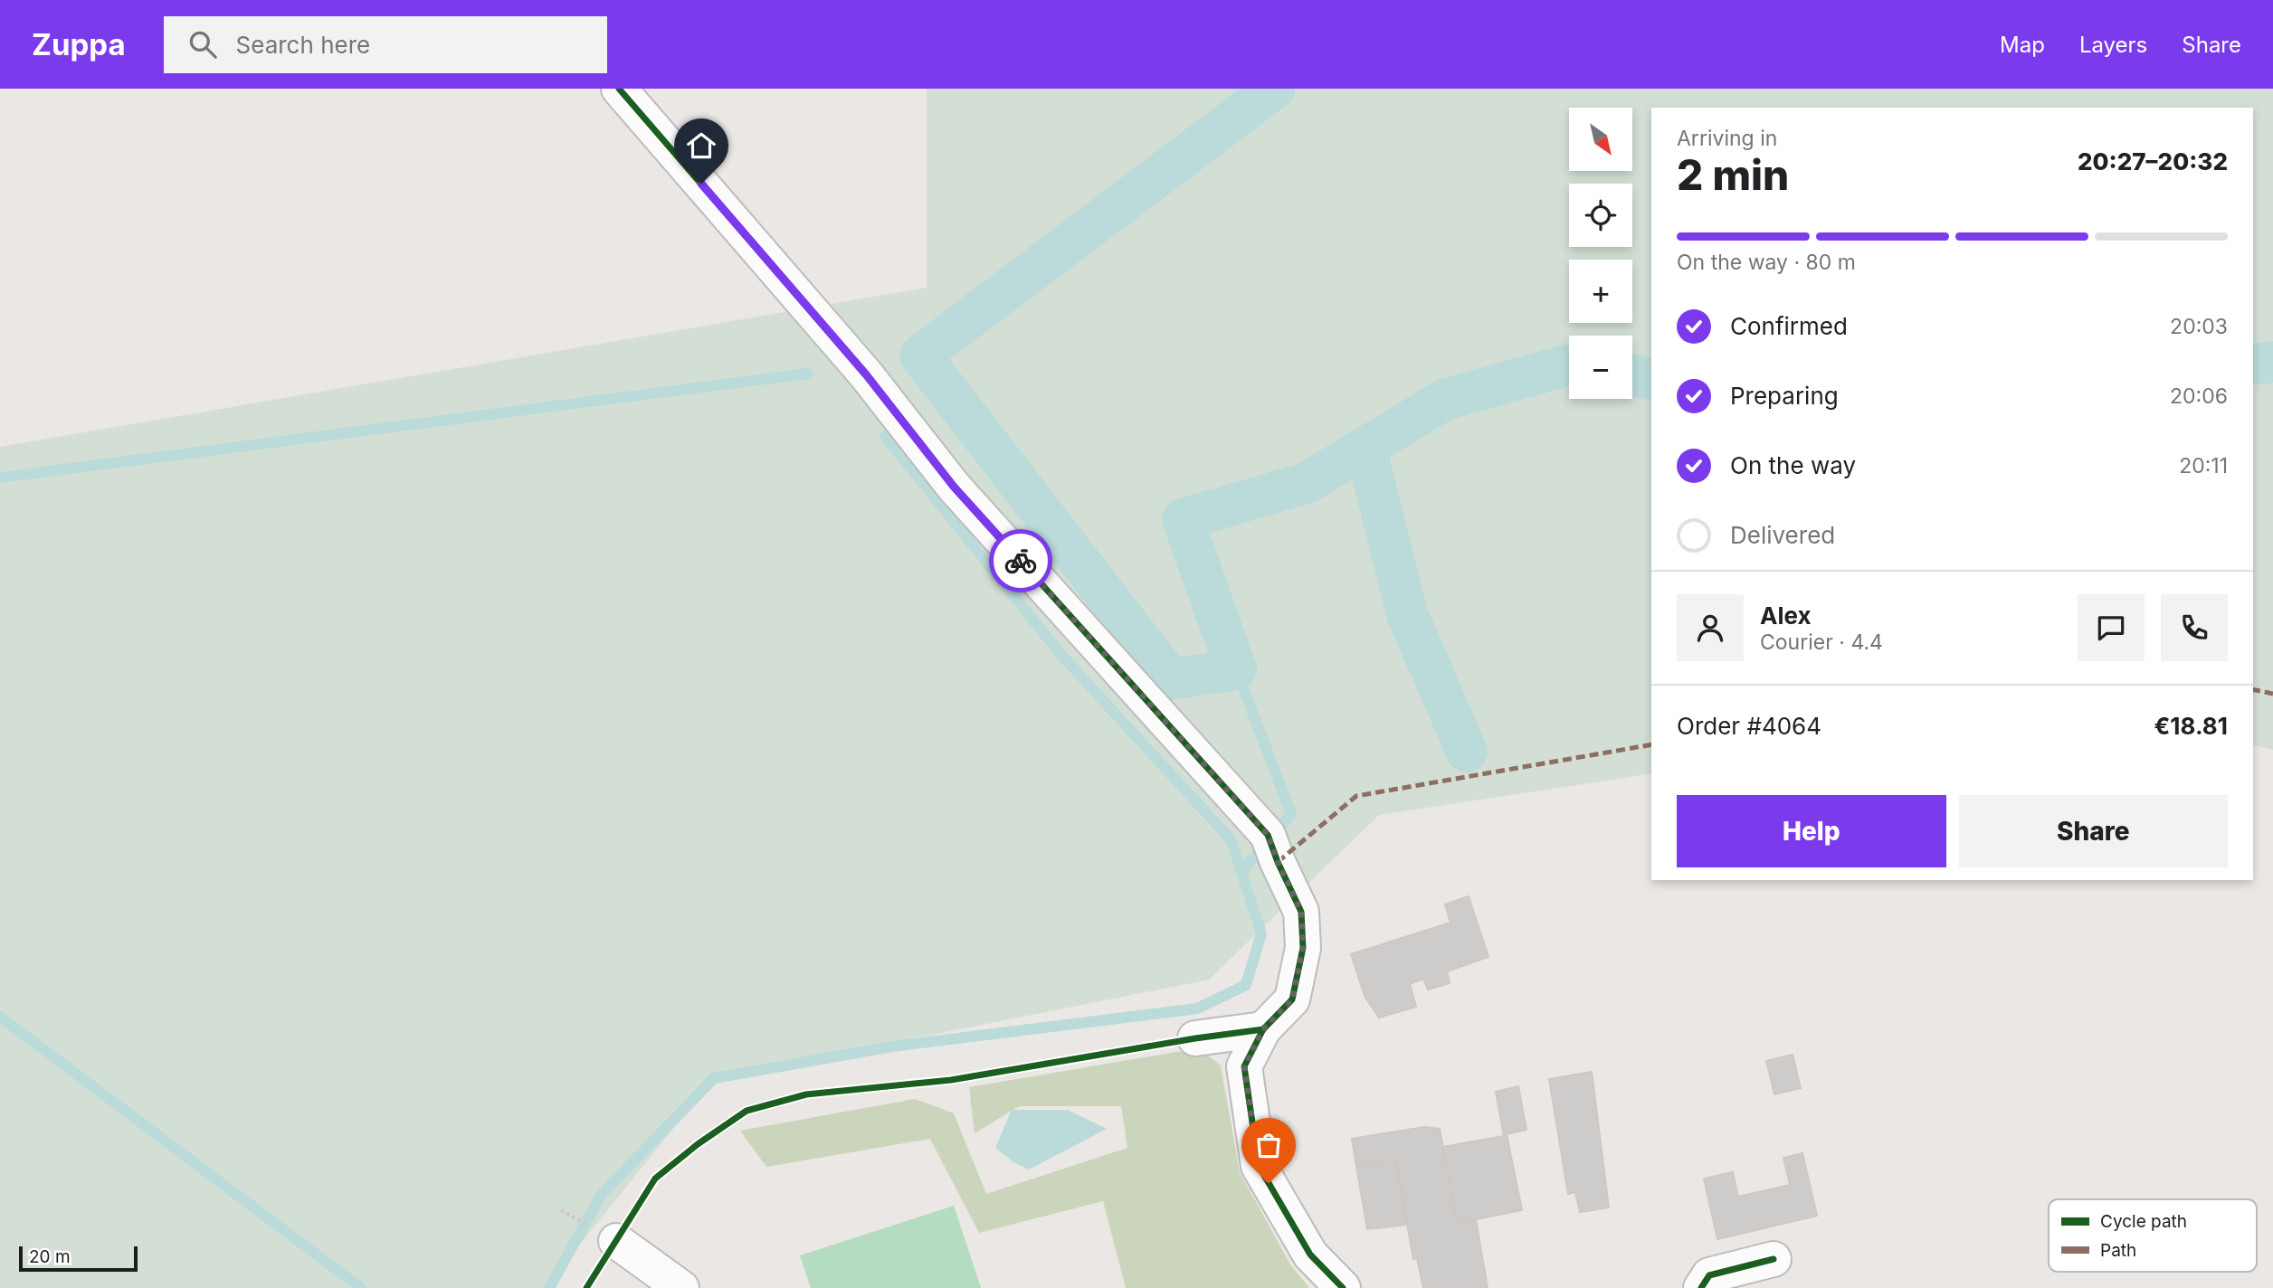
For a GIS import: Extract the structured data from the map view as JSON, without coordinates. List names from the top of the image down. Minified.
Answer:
{"legend":["Cycle path","Path"],"scale_bar":"20 m","north":"bottom right","page":{"header":"Zuppa","search":"Search here","nav":["Map","Layers","Share"],"map_buttons":["+","−"],"heading":["2 min","Arriving in","20:27–20:32"],"panel":["Alex","Courier · 4.4","Order #4064","€18.81"],"bar":"On the way · 80 m","list":[["Confirmed","20:03"],["Preparing","20:06"],["On the way","20:11"],"Delivered"],"buttons":["Help","Share"],"scale":"20 m"}}
